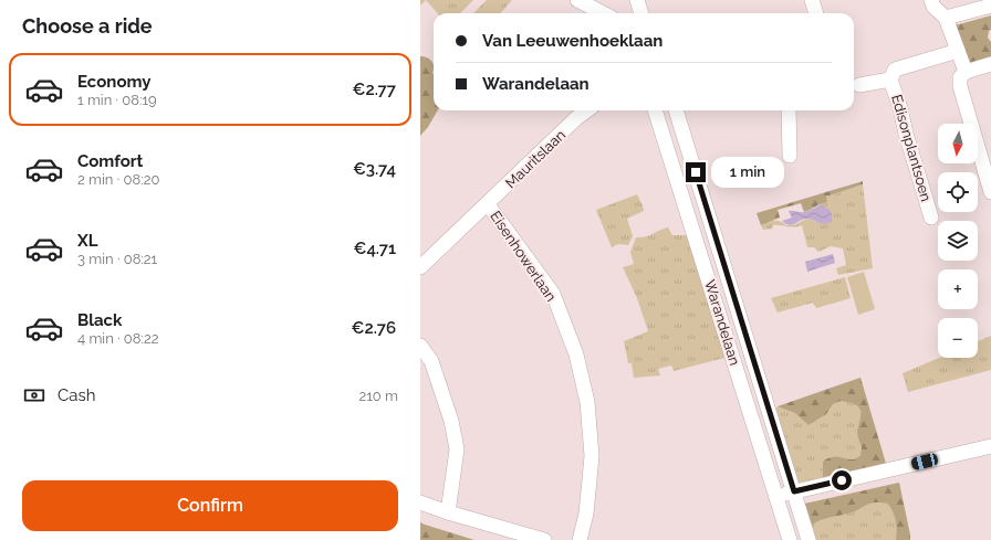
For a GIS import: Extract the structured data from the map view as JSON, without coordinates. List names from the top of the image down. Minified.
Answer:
{"streets":{"street":["Edisonplantsoen","Mauritslaan","Eisenhowerlaan","Warandelaan"]},"crossings":[["Mauritslaan","Eisenhowerlaan"]],"north":"bottom","page":{"heading":"Choose a ride","banner":["Van Leeuwenhoeklaan","Warandelaan"],"list":[{"name":"Economy","note":"1 min · 08:19","value":"€2.77"},{"name":"Comfort","note":"2 min · 08:20","value":"€3.74"},{"name":"XL","note":"3 min · 08:21","value":"€4.71"},{"name":"Black","note":"4 min · 08:22","value":"€2.76"}],"map_buttons":["+","−"],"bubble":"1 min","pay":["Cash","210 m"],"buttons":"Confirm"}}
